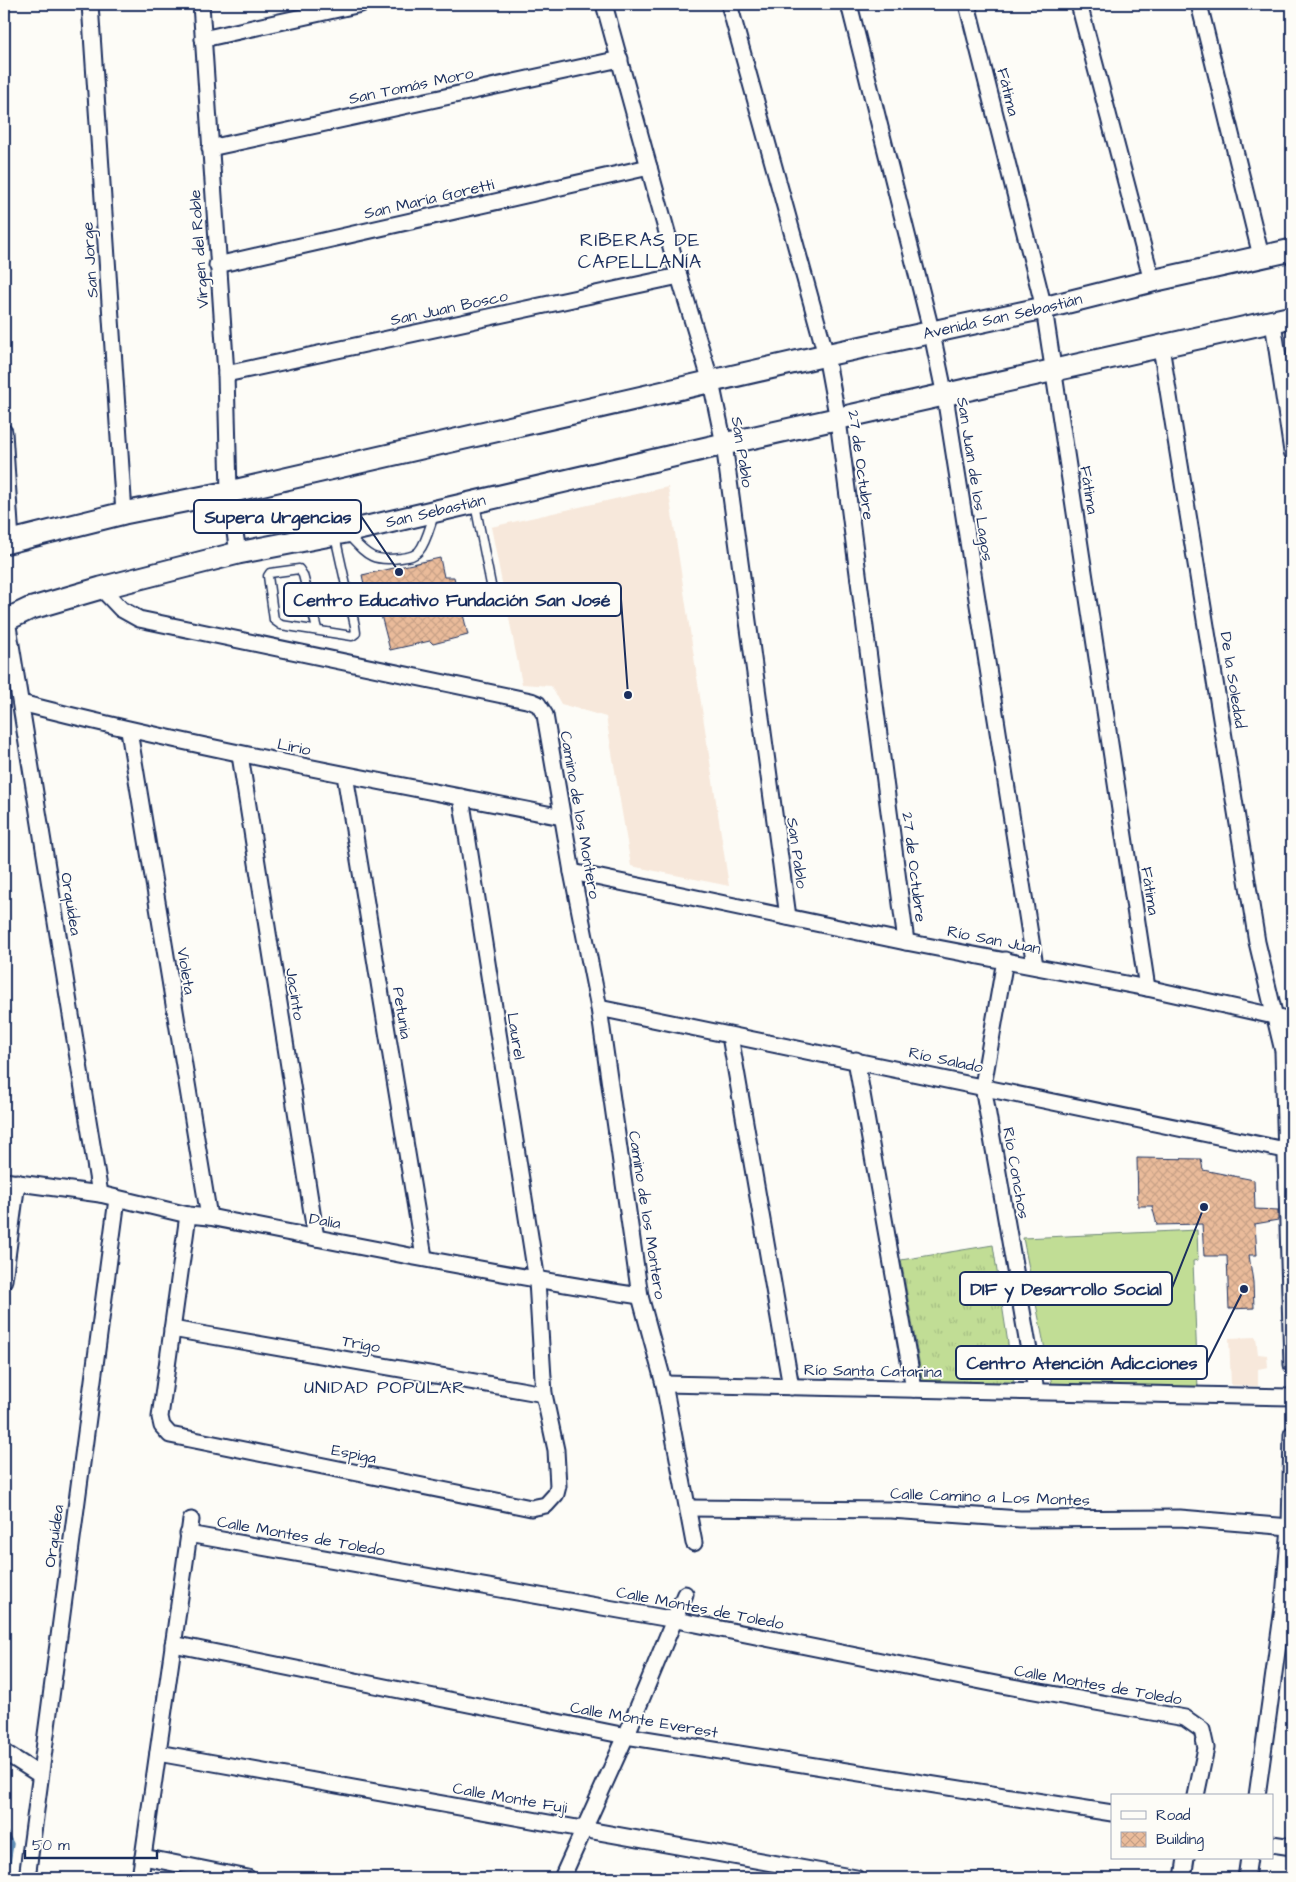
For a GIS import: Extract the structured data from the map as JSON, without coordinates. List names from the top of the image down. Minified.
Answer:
{"streets":{"main road":["Avenida San Sebastián","San Sebastián"],"street":["San Tomás Moro","Fátima","San María Goretti","Virgen del Roble","San Jorge","San Juan Bosco","San Pablo","27 de Octubre","San Juan de los Lagos","De la Soledad","Lirio","Camino de los Montero","Orquídea","Río San Juan","Violeta","Jacinto","Petunia","Laurel","Río Salado","Río Conchos","Dalia","Trigo","Río Santa Catarina","Espiga","Calle Camino a Los Montes","Calle Montes de Toledo","Calle Monte Everest","Calle Monte Fuji"]},"crossings":[["San Tomás Moro","Virgen del Roble"],["San Tomás Moro","San Pablo"],["Fátima","Avenida San Sebastián"],["Fátima","Río San Juan"],["San María Goretti","Virgen del Roble"],["San María Goretti","San Pablo"],["Virgen del Roble","San Juan Bosco"],["Virgen del Roble","San Sebastián"],["San Juan Bosco","San Pablo"],["Avenida San Sebastián","San Pablo"],["Avenida San Sebastián","27 de Octubre"],["Avenida San Sebastián","San Juan de los Lagos"],["San Pablo","San Sebastián"],["San Pablo","Río San Juan"],["27 de Octubre","Río San Juan"],["San Juan de los Lagos","Río San Juan"],["San Sebastián","Camino de los Montero"],["San Sebastián","Orquídea"],["De la Soledad","Río San Juan"],["De la Soledad","Río Salado"],["Lirio","Camino de los Montero"],["Lirio","Orquídea"],["Lirio","Violeta"],["Lirio","Jacinto"],["Lirio","Petunia"],["Lirio","Laurel"],["Camino de los Montero","Río San Juan"],["Camino de los Montero","Río Salado"],["Camino de los Montero","Dalia"],["Camino de los Montero","Río Santa Catarina"],["Camino de los Montero","Calle Camino a Los Montes"],["Orquídea","Dalia"],["Río San Juan","Río Conchos"],["Violeta","Dalia"],["Jacinto","Dalia"],["Petunia","Dalia"],["Laurel","Dalia"],["Laurel","Trigo"],["Laurel","Espiga"],["Río Salado","Río Conchos"],["Río Conchos","Río Santa Catarina"],["Trigo","Espiga"],["Calle Montes de Toledo","Calle Monte Everest"]],"districts":["RIBERAS DE CAPELLANÍA","UNIDAD POPULAR"],"places":["Supera Urgencias","Centro Educativo Fundación San José","DIF y Desarrollo Social","Centro Atención Adicciones"],"legend":["Road","Building"],"scale_bar":"50 m"}
